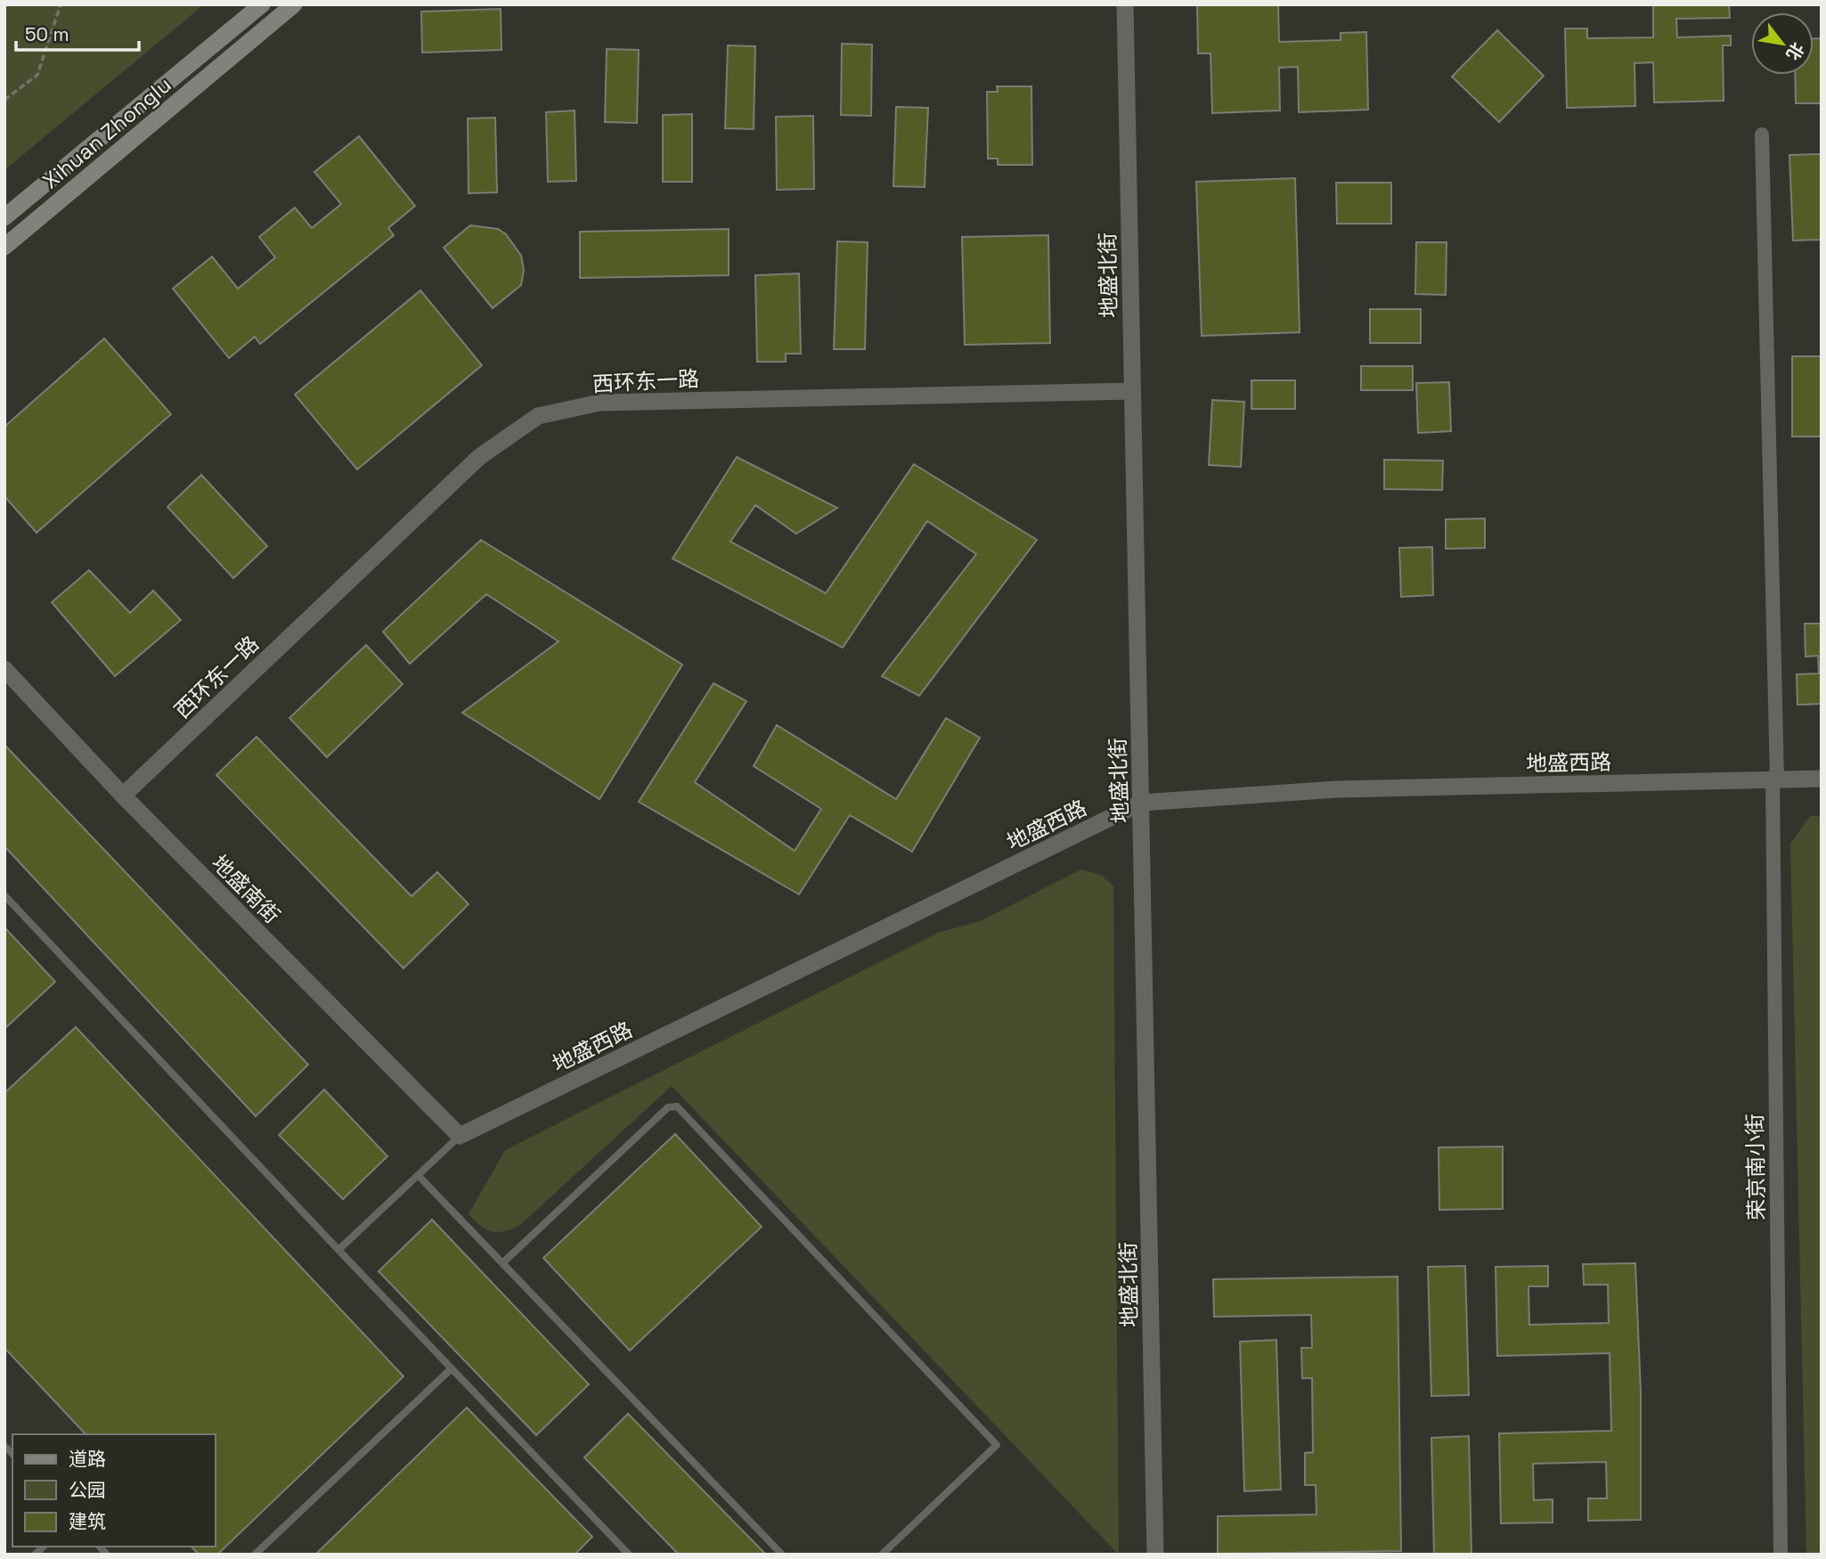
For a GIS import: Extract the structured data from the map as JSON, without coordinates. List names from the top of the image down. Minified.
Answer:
{"streets":{"main road":["Xihuan Zhonglu"],"street":["地盛北街","西环东一路","地盛西路","地盛南街","荣京南小街"]},"crossings":[["地盛北街","西环东一路"],["地盛北街","地盛西路"],["西环东一路","地盛南街"],["地盛西路","地盛南街"],["地盛西路","荣京南小街"]],"legend":["道路","公园","建筑"],"scale_bar":"50 m","north":"bottom right"}
